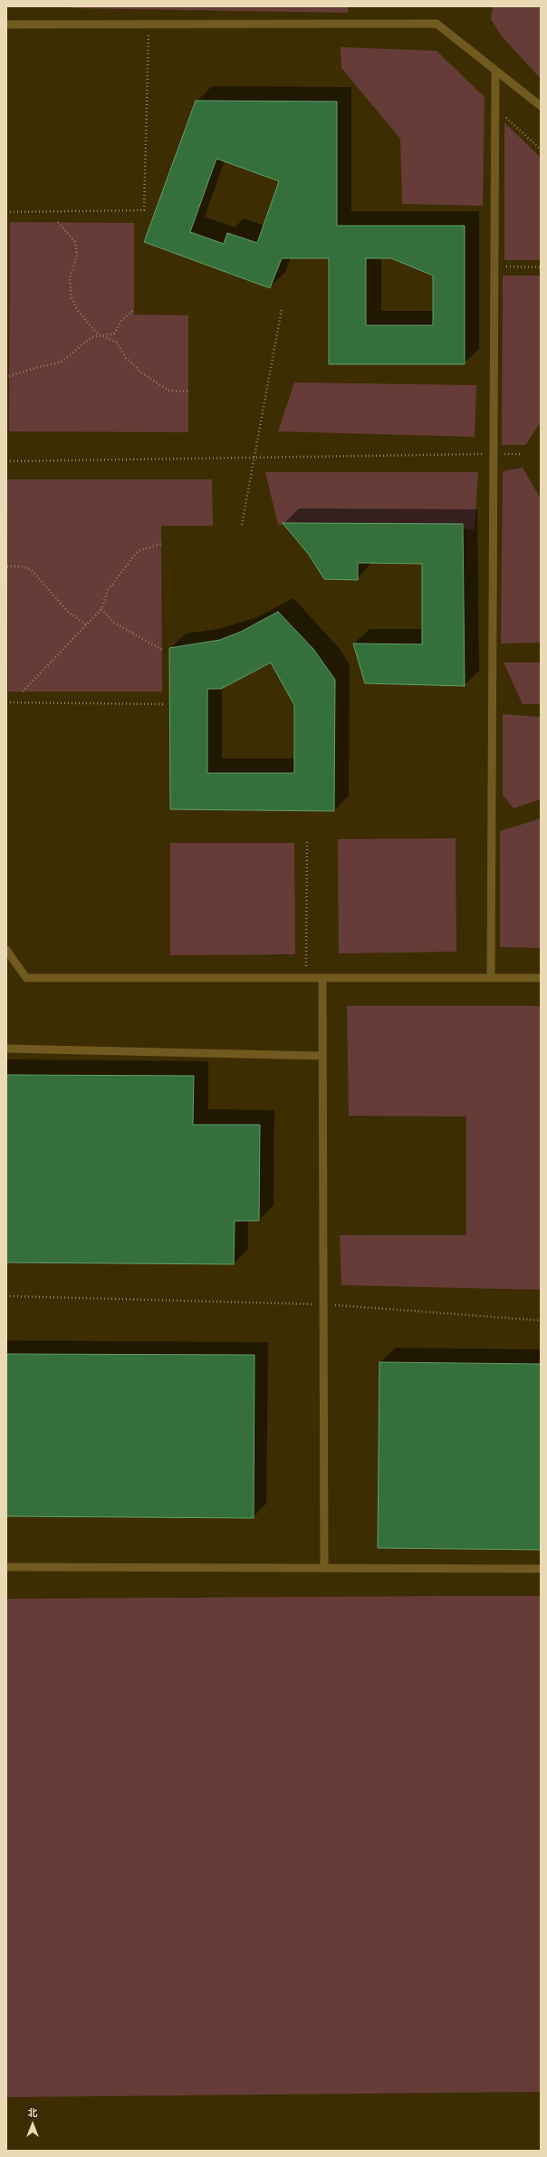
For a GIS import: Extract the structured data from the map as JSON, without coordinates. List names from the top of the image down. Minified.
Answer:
{"north":"top"}
